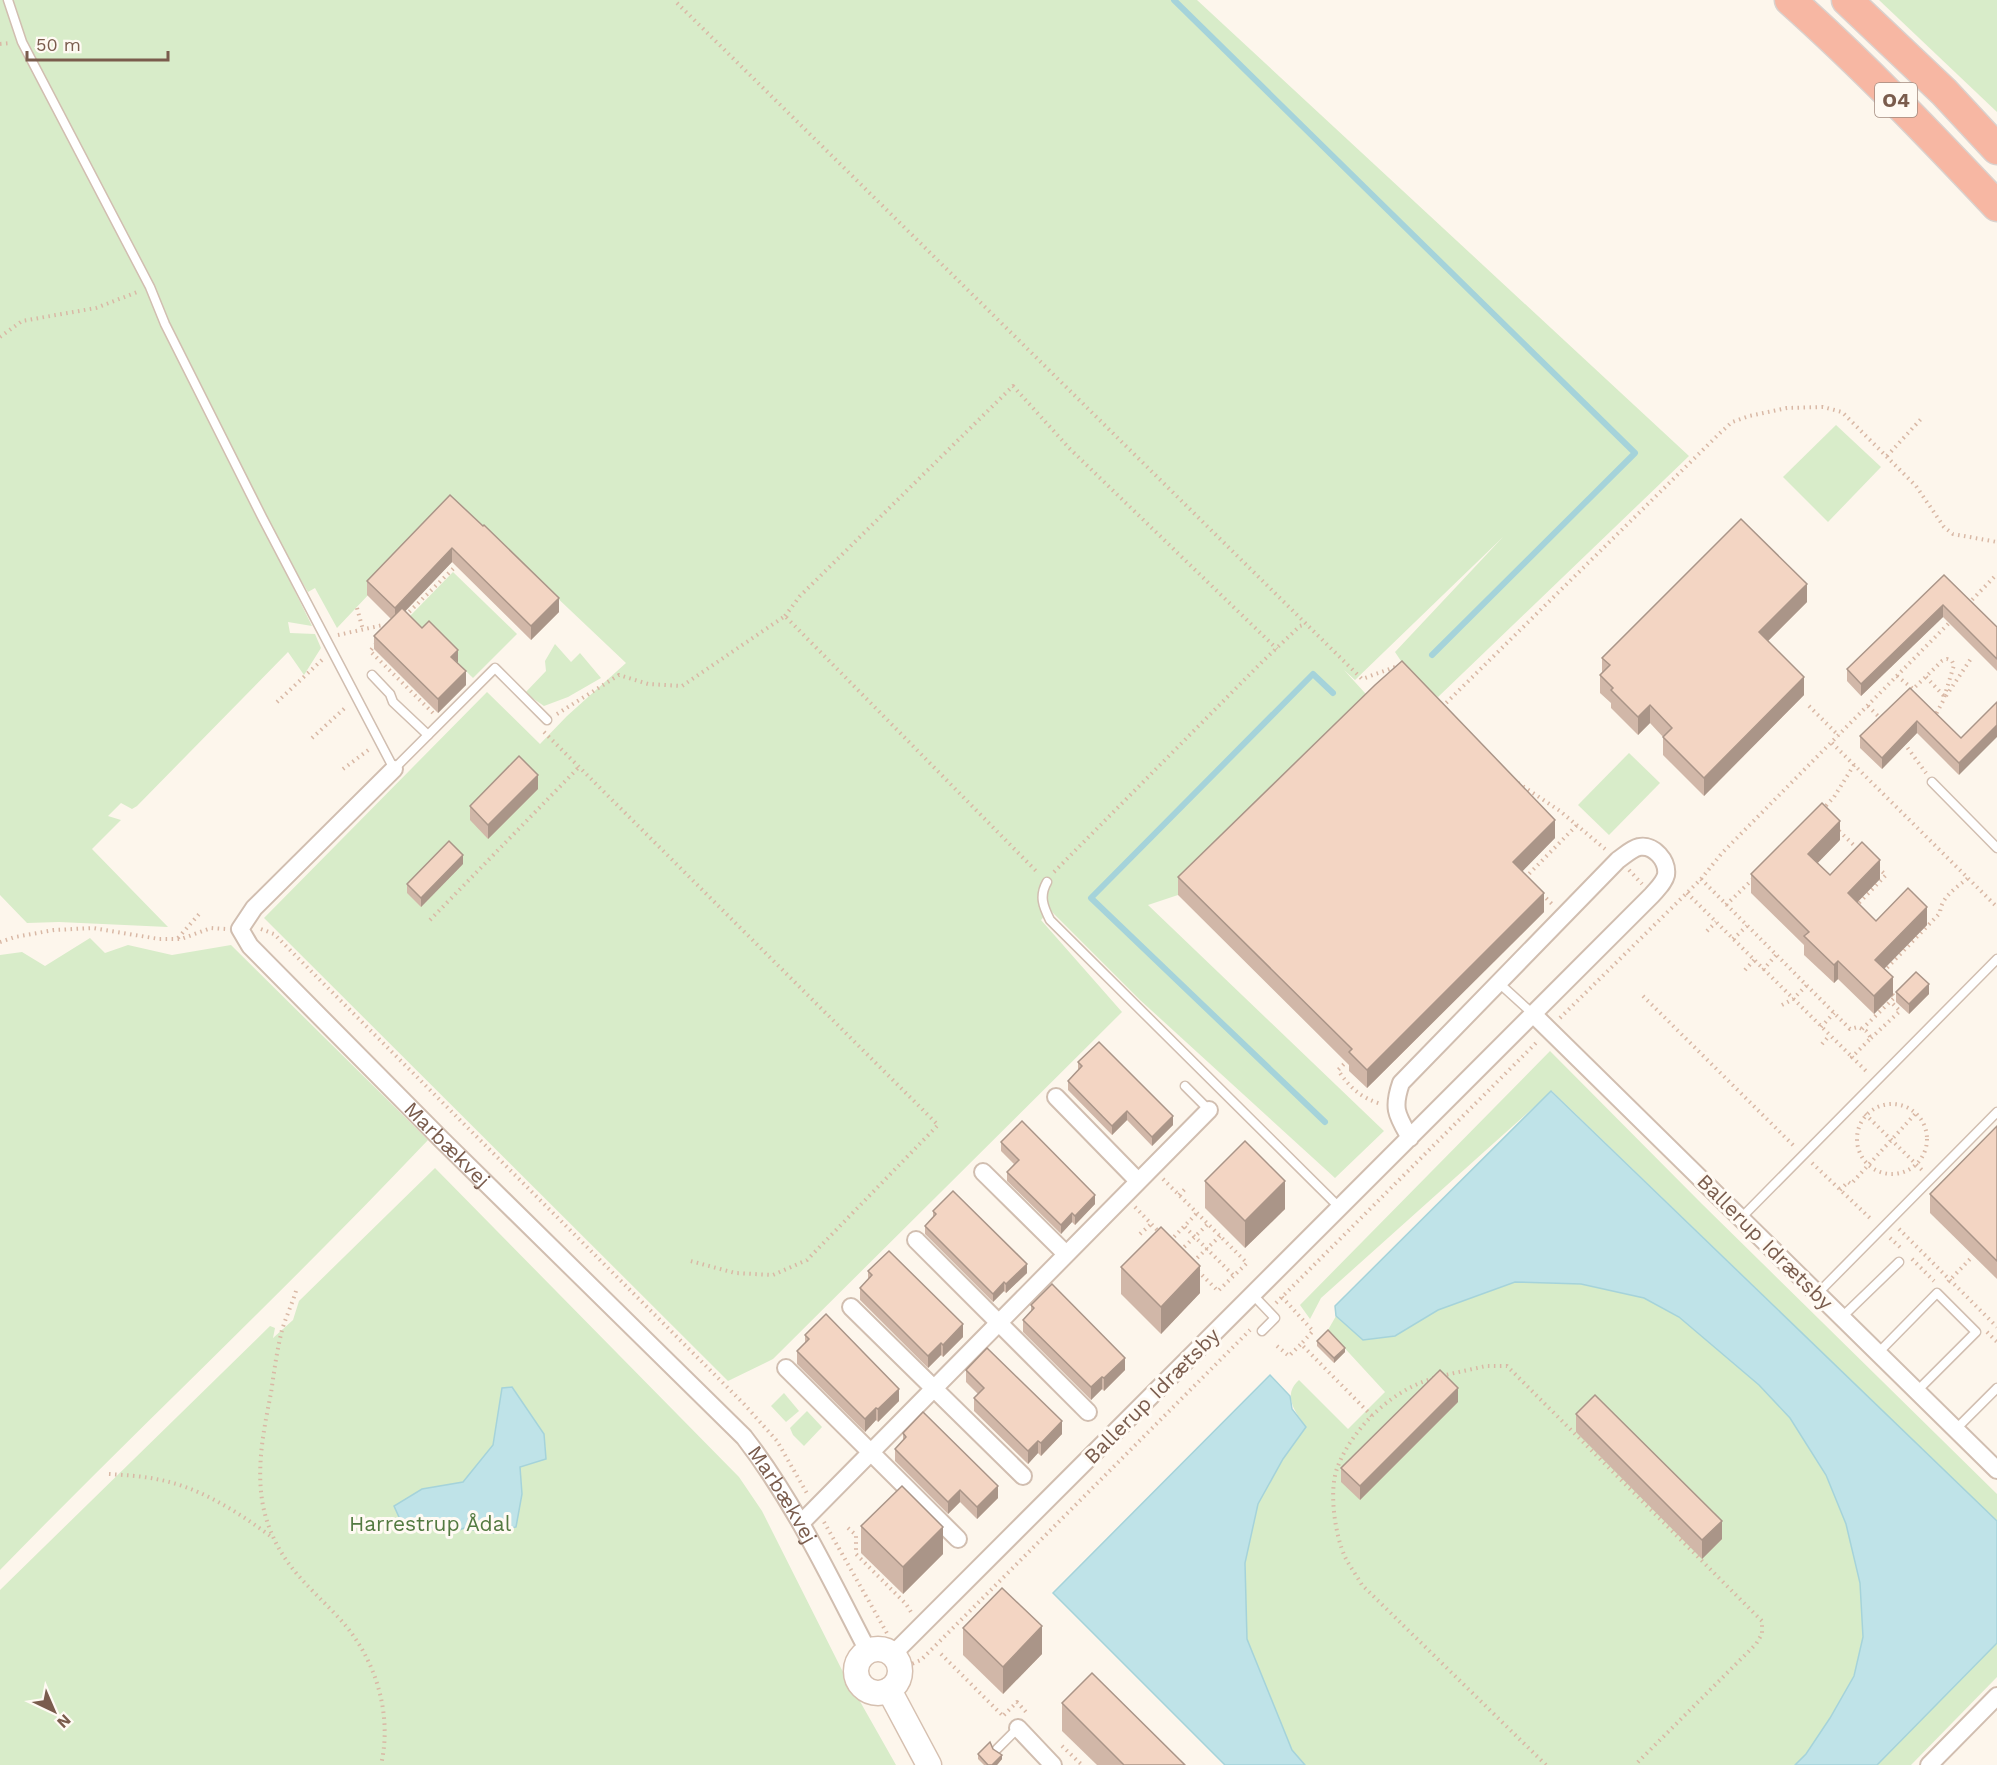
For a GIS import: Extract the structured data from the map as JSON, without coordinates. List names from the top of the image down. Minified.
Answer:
{"streets":{"highway":["O4"],"street":["Marbækvej","Ballerup Idrætsby"]},"crossings":[["Marbækvej","Ballerup Idrætsby"]],"parks":["Harrestrup Ådal"],"scale_bar":"50 m","north":"bottom right"}
